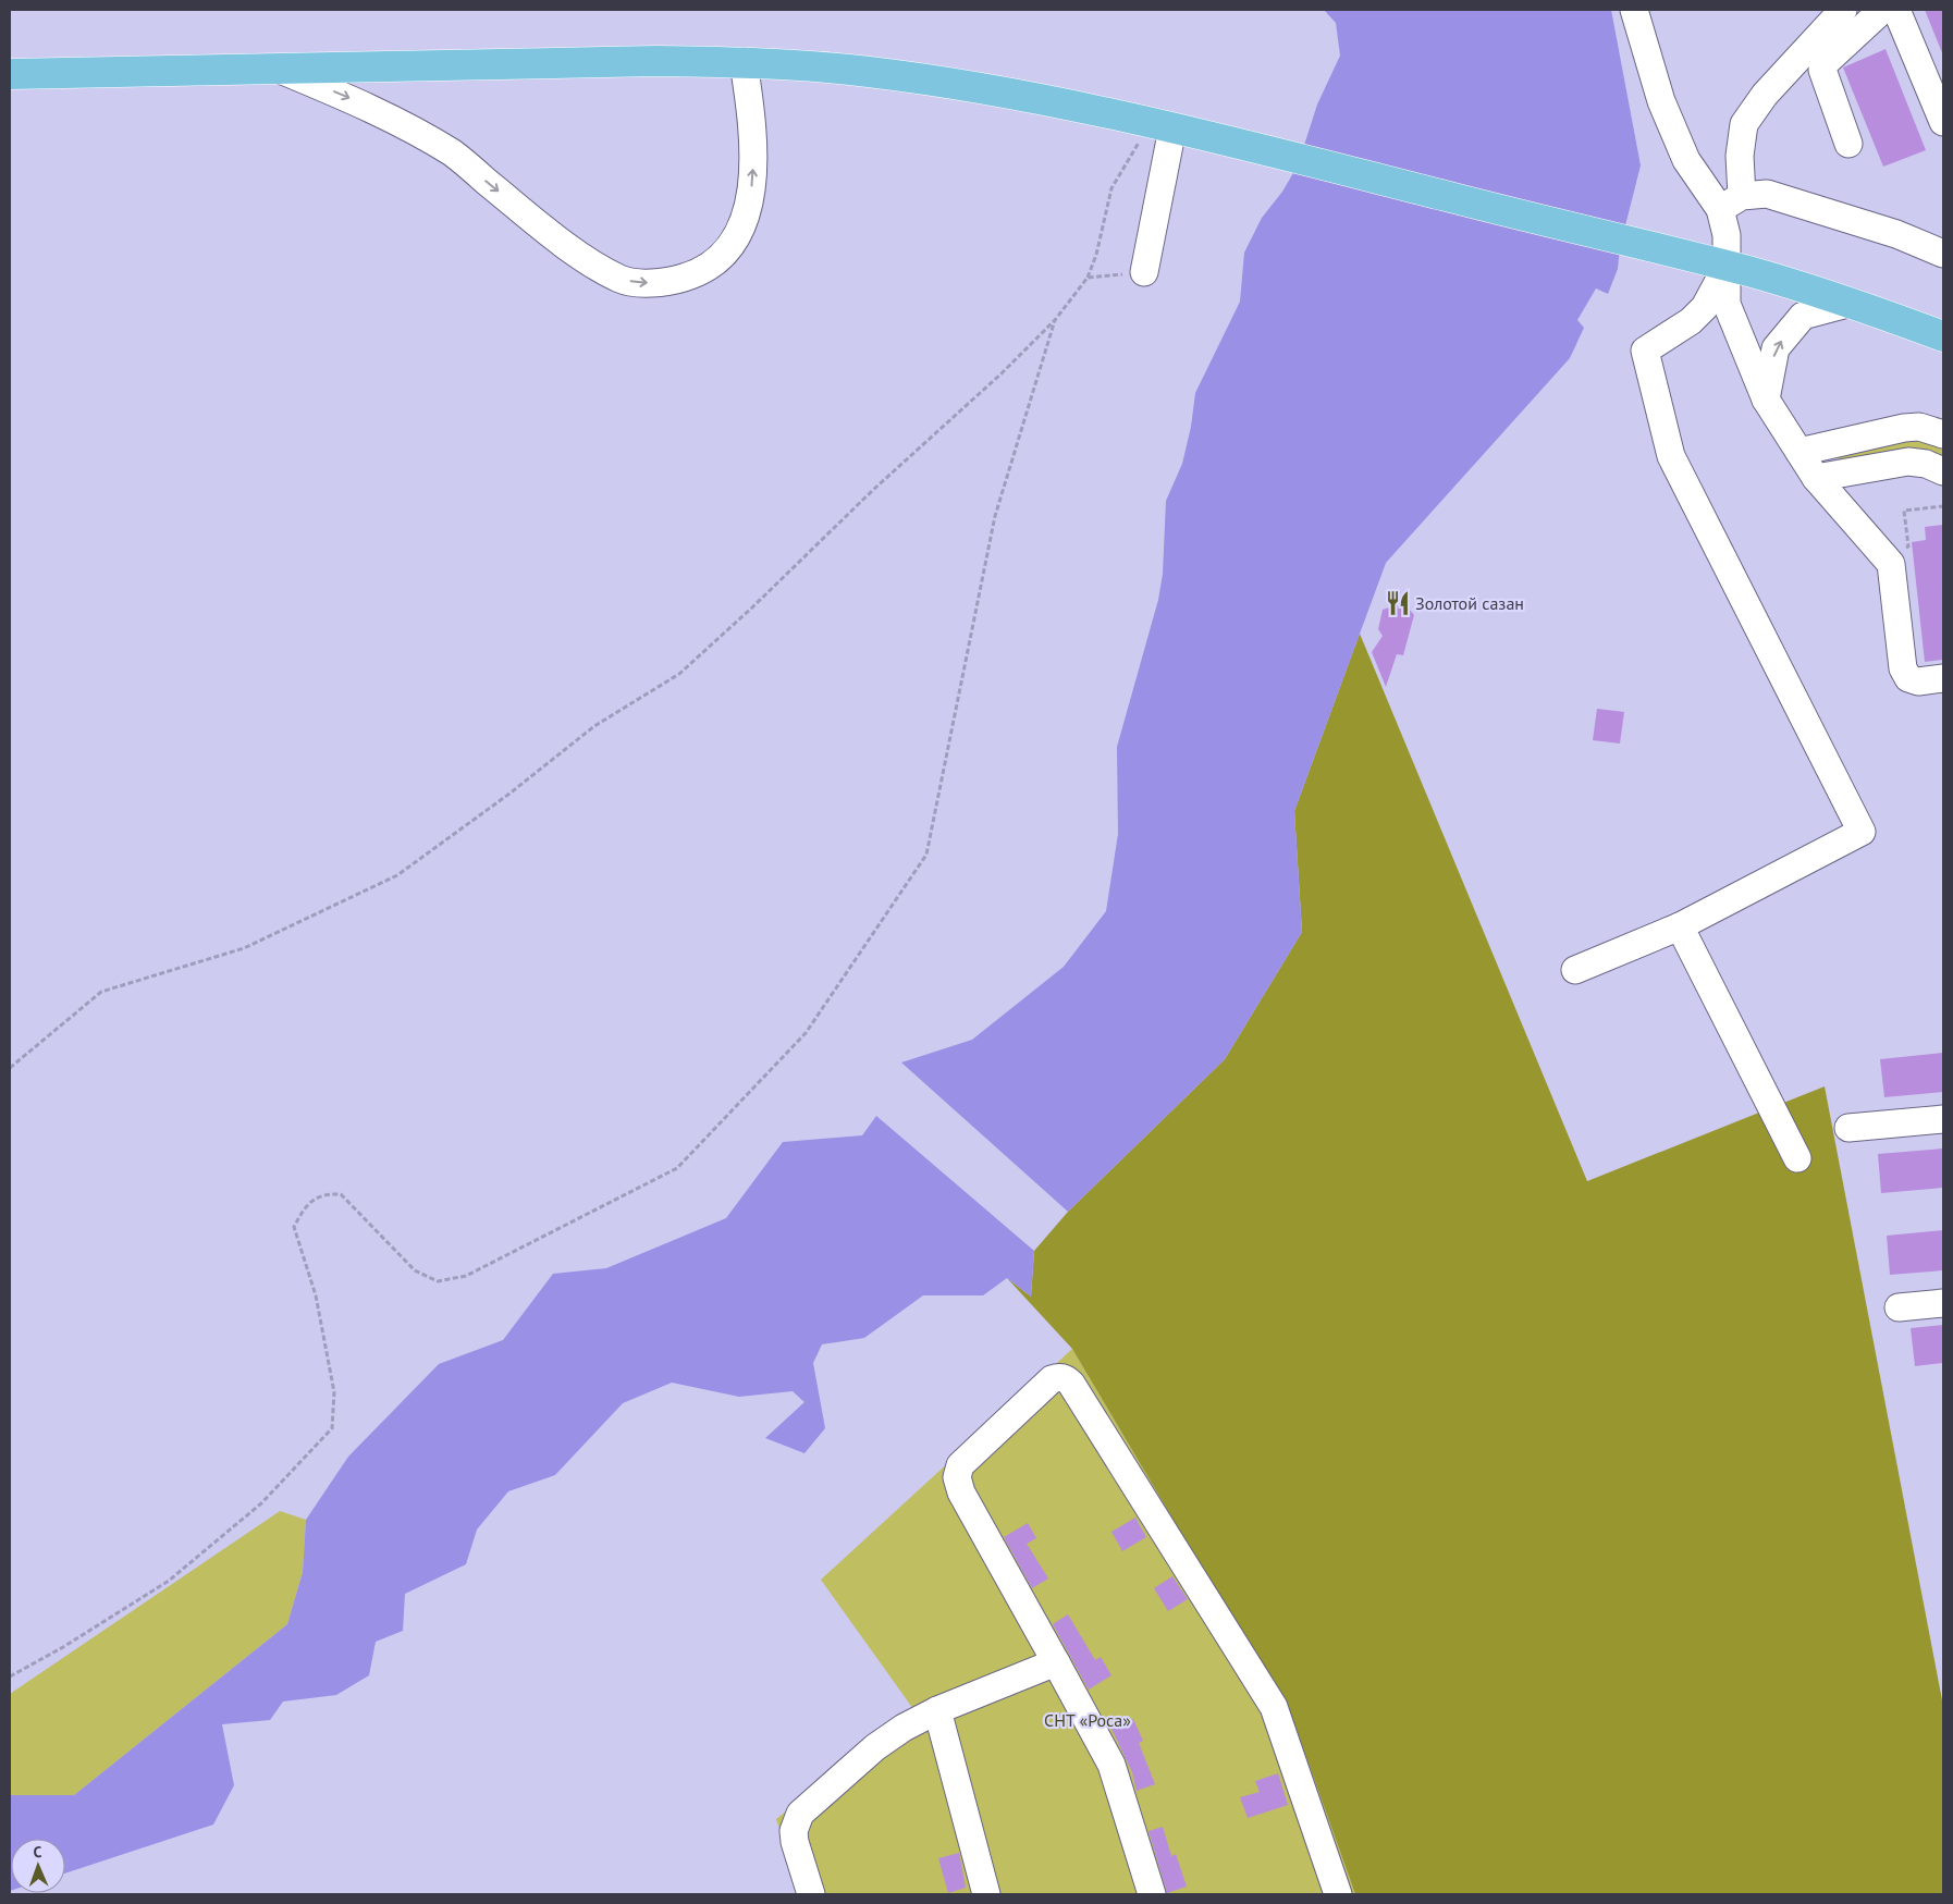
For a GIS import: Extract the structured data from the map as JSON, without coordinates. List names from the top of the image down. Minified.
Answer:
{"parks":["СНТ «Роса»"],"places":{"restaurant":["Золотой сазан"]},"north":"top"}
